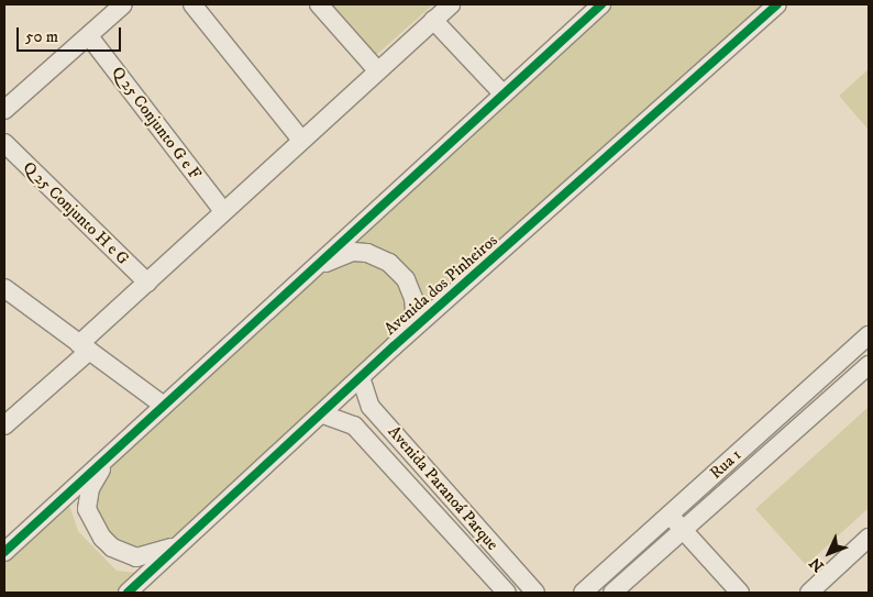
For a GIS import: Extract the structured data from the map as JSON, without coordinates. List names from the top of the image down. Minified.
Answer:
{"streets":{"street":["Q 25 Conjunto G e F","Q 25 Conjunto H e G","Avenida dos Pinheiros","Rua 1","Avenida Paranoá Parque"]},"crossings":[["Avenida dos Pinheiros","Avenida Paranoá Parque"]],"scale_bar":"50 m","north":"bottom left"}
